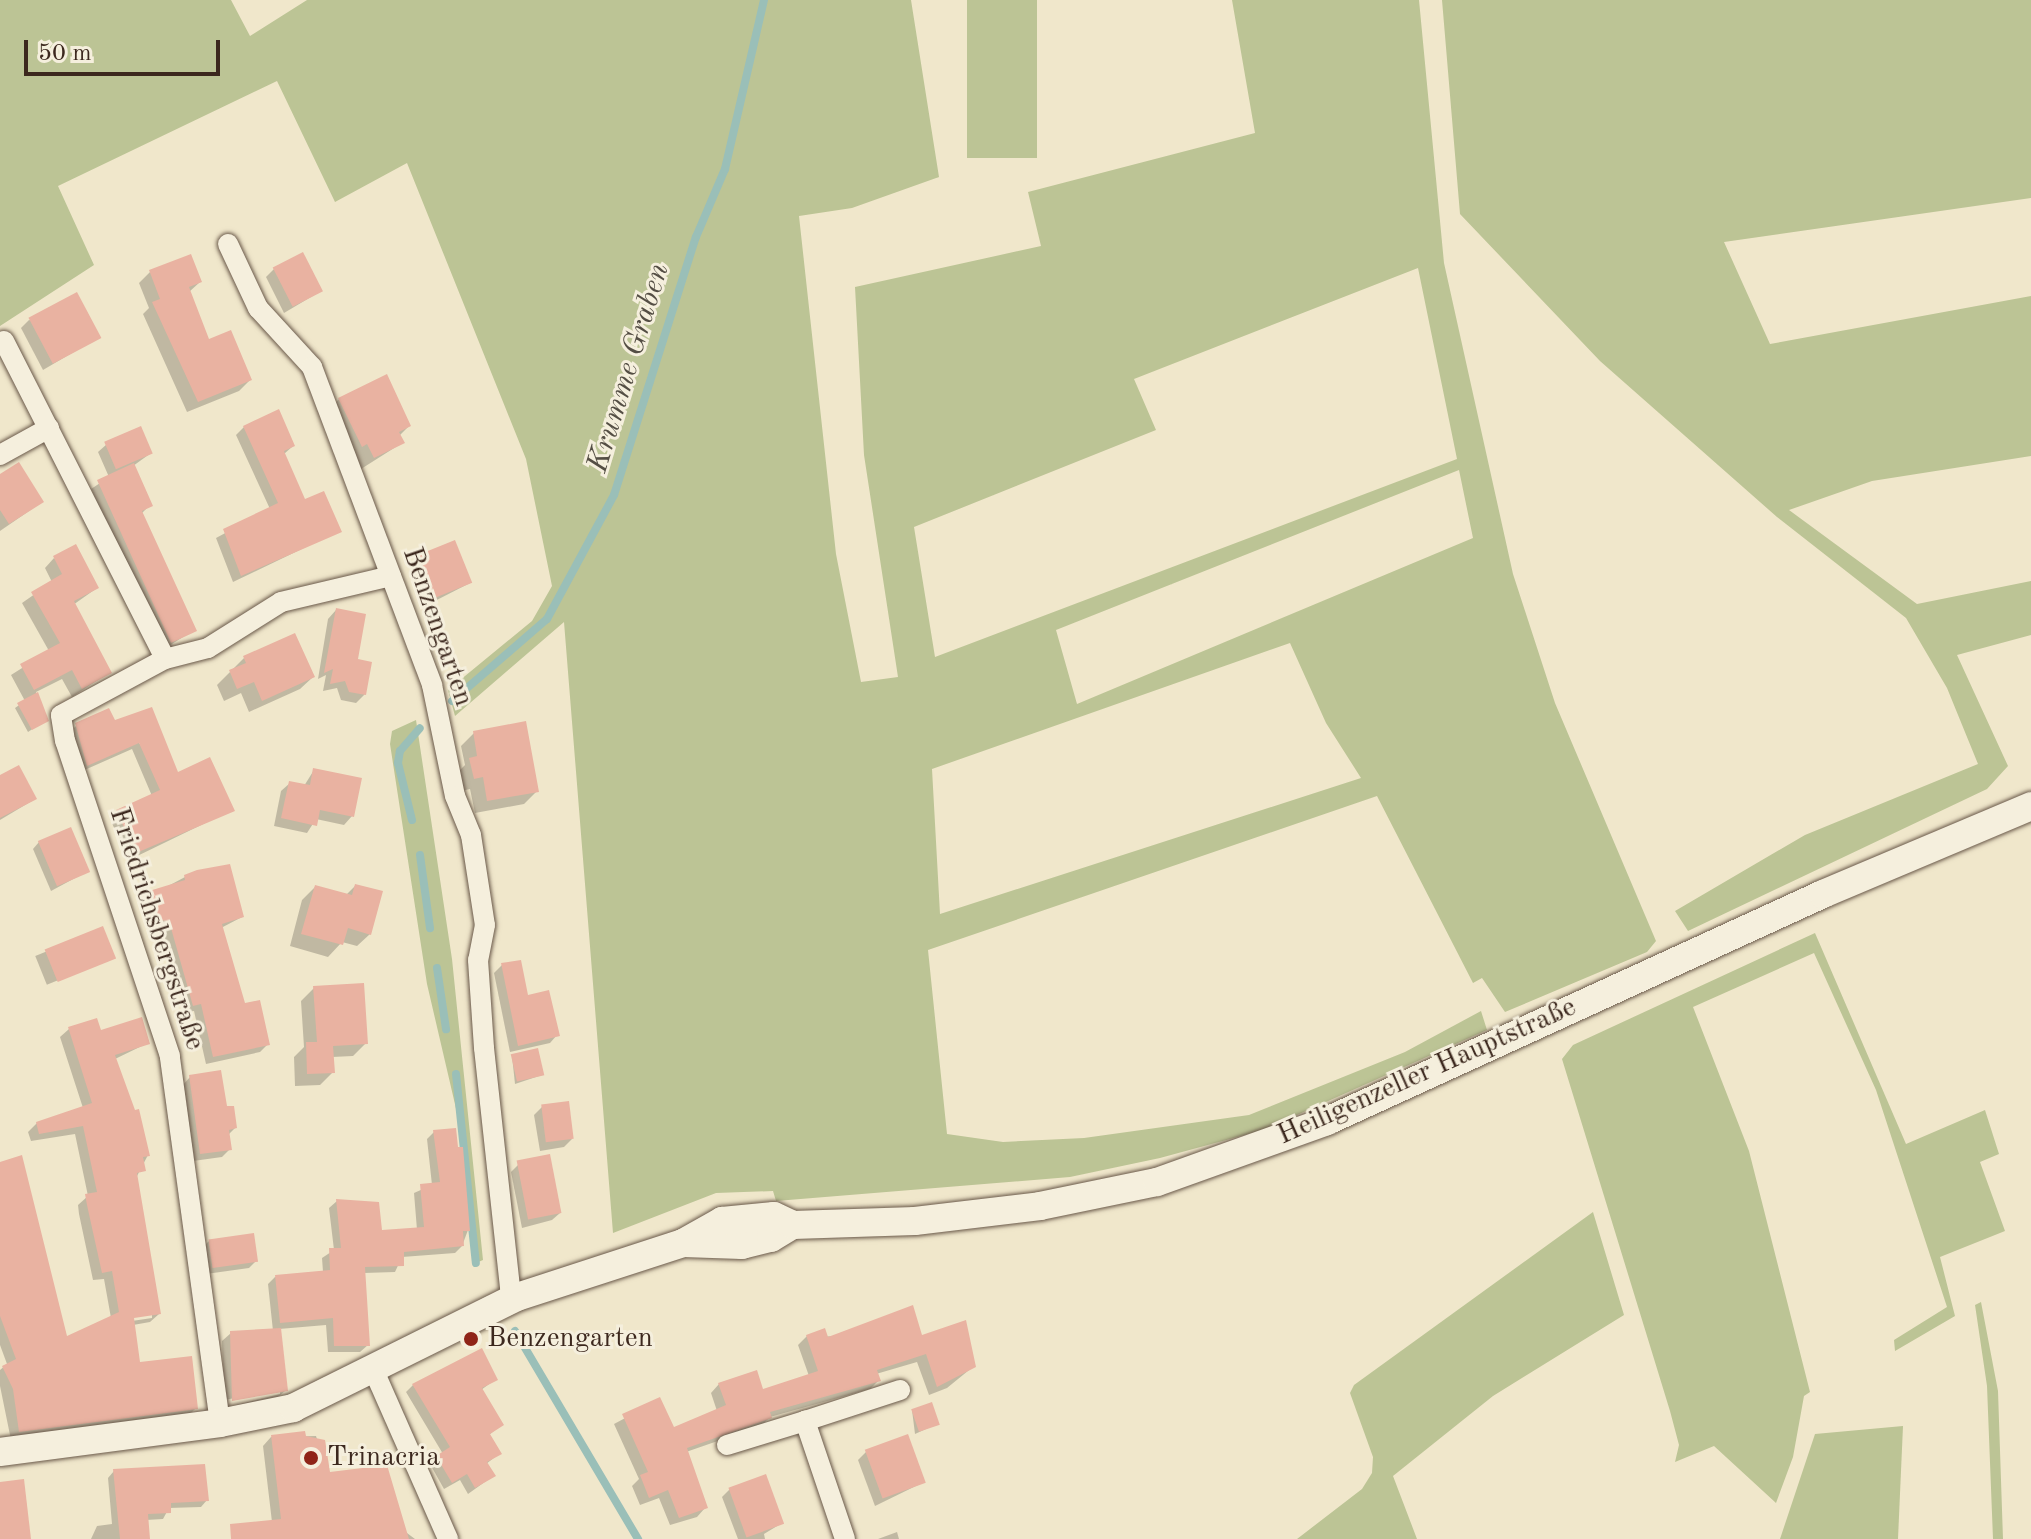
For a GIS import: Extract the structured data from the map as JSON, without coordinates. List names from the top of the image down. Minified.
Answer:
{"streets":{"street":["Benzengarten","Friedrichsbergstraße","Heiligenzeller Hauptstraße"]},"crossings":[["Benzengarten","Friedrichsbergstraße"],["Benzengarten","Heiligenzeller Hauptstraße"],["Friedrichsbergstraße","Heiligenzeller Hauptstraße"]],"water":["Krumme Graben"],"places":["Benzengarten","Trinacria"],"scale_bar":"50 m"}
